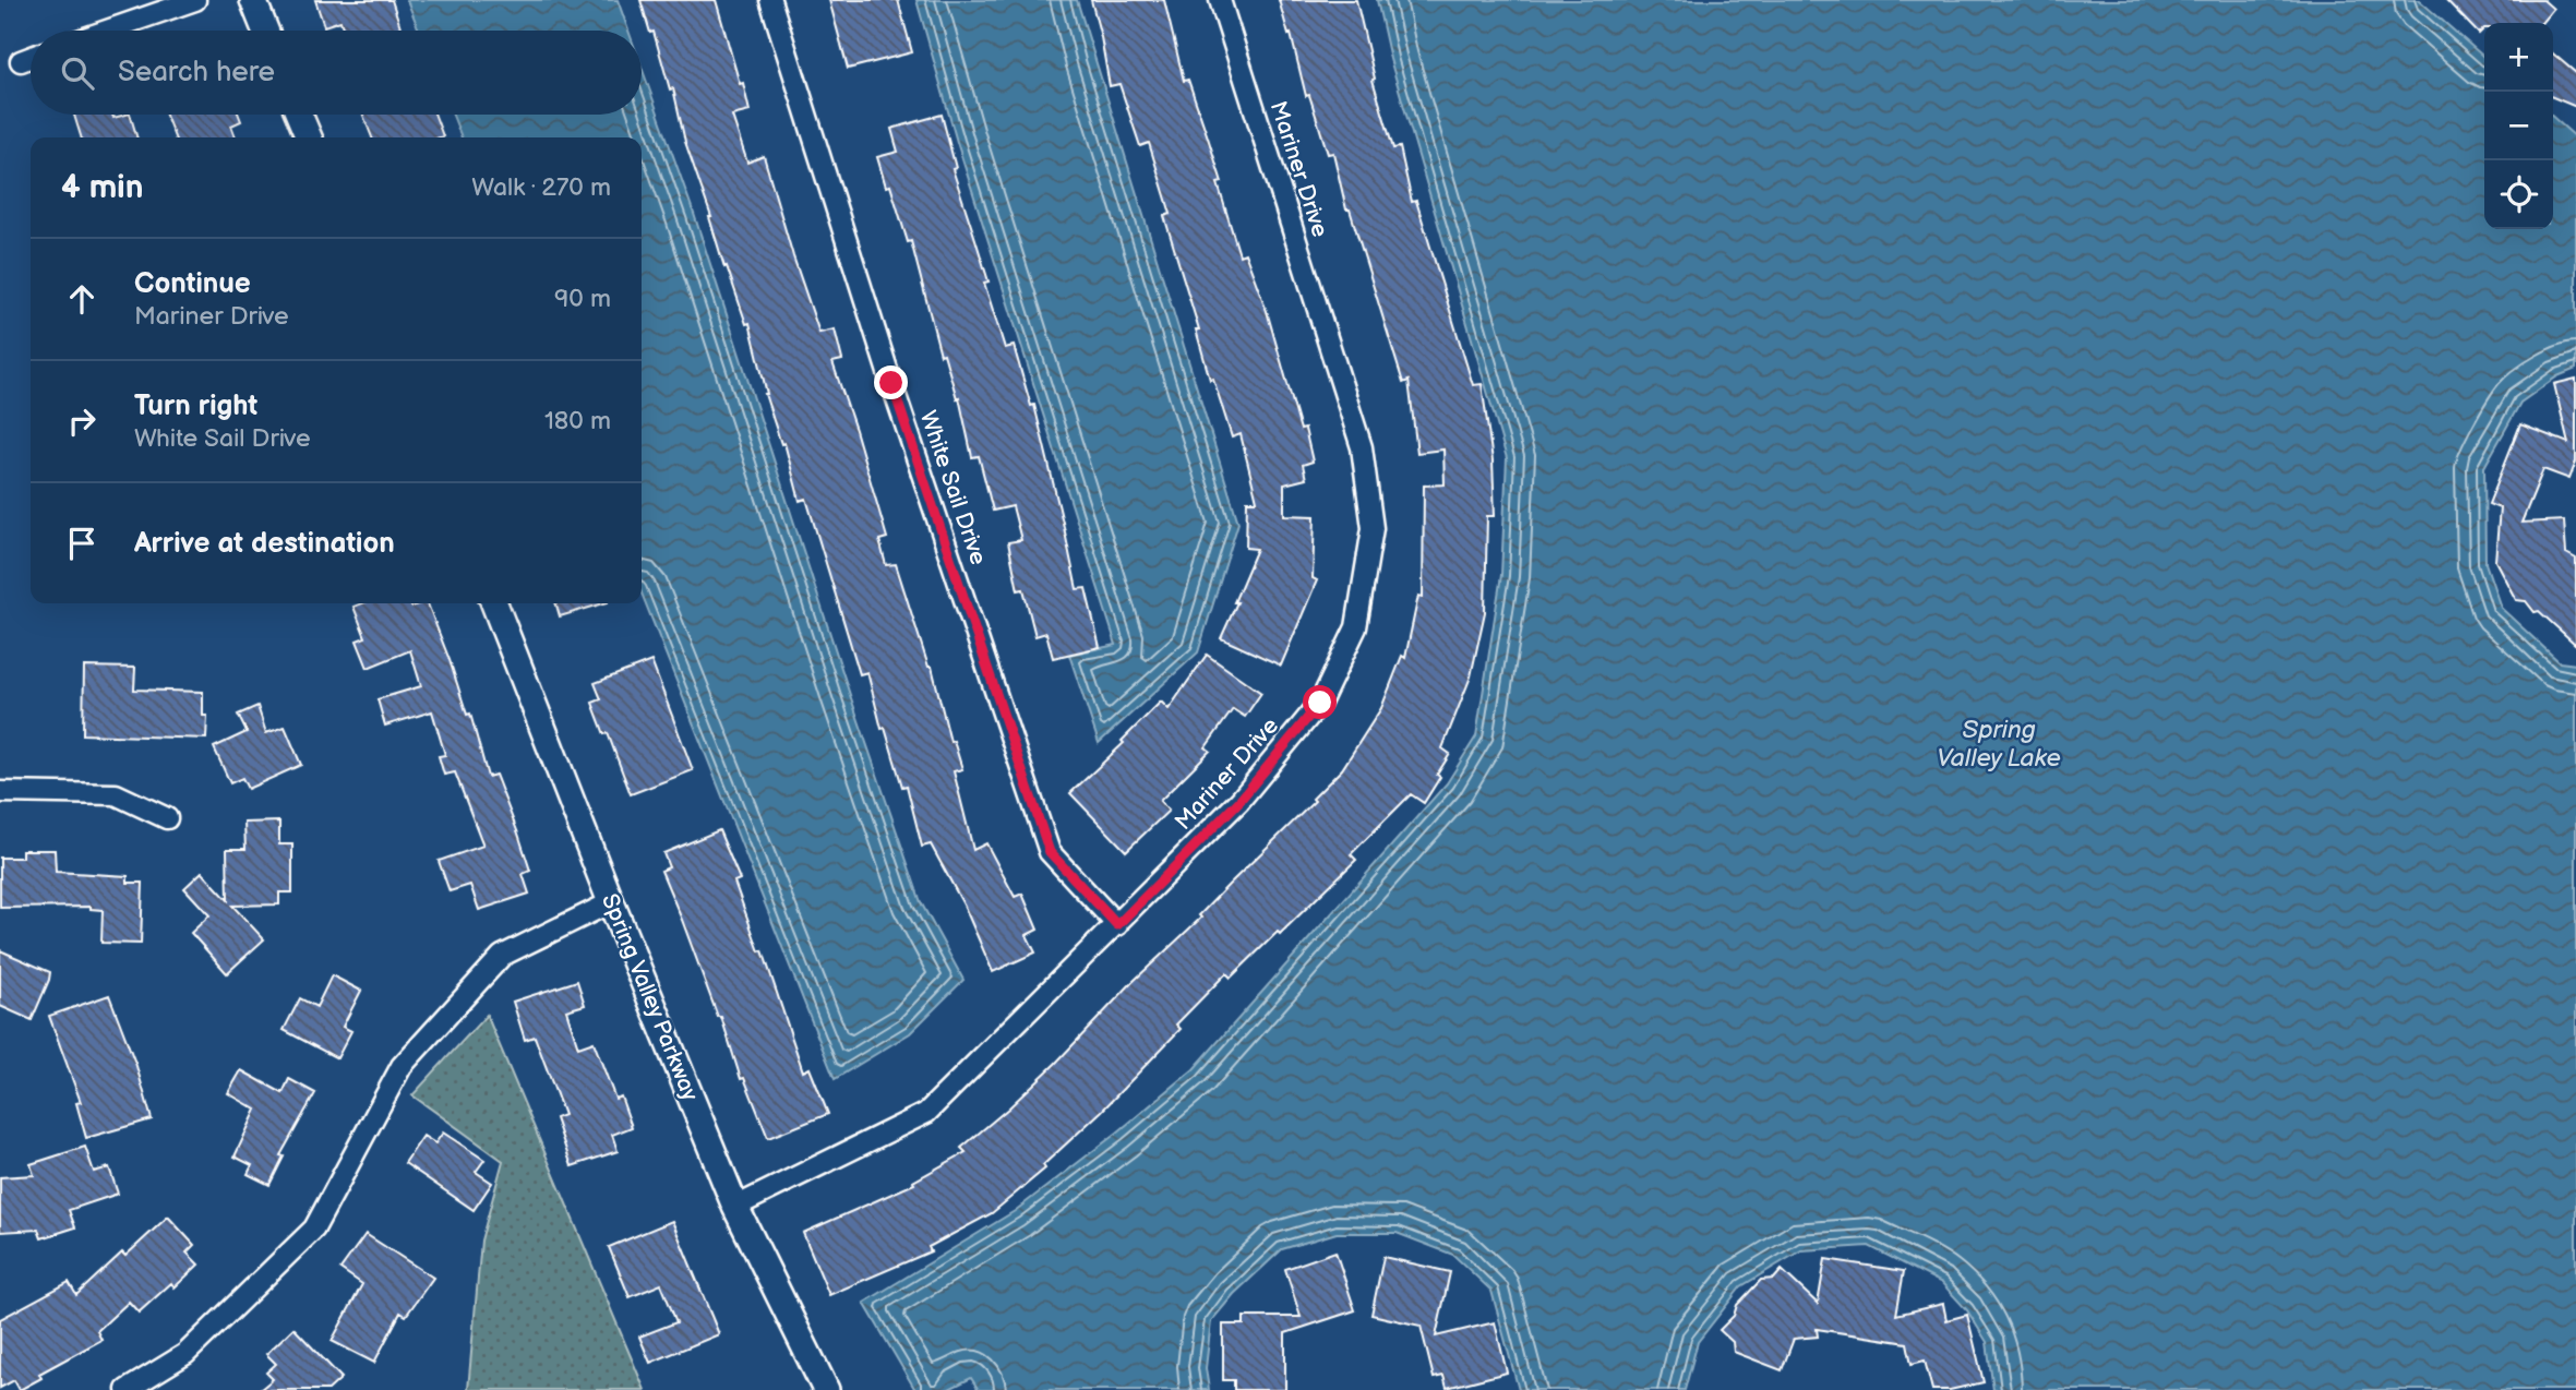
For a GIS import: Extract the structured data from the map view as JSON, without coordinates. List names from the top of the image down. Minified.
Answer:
{"streets":{"street":["Mariner Drive","White Sail Drive","Spring Valley Parkway"]},"crossings":[["Mariner Drive","White Sail Drive"],["Mariner Drive","Spring Valley Parkway"]],"water":["Spring Valley Lake"],"page":{"map_buttons":["+","−"],"search":"Search here","heading":["4 min","Walk · 270 m"],"list":[["Continue","Mariner Drive","90 m"],["Turn right","White Sail Drive","180 m"],"Arrive at destination"]}}
